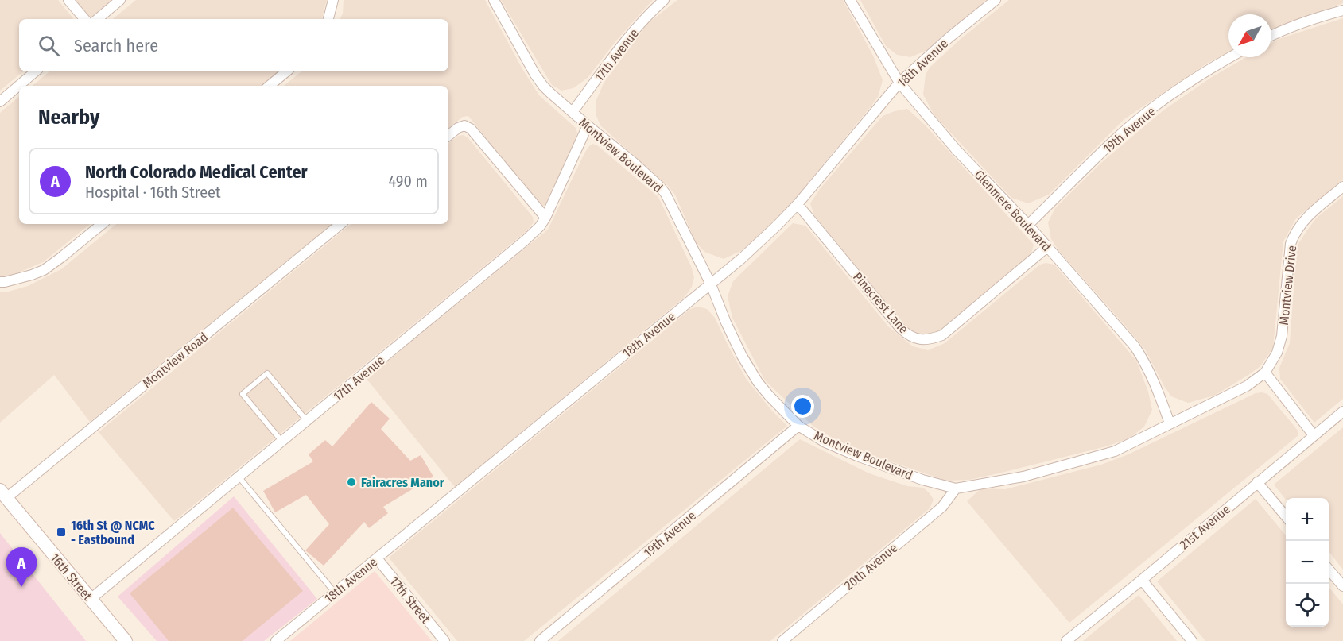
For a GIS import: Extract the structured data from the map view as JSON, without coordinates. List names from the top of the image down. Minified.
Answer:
{"streets":{"main road":["16th Street"],"street":["17th Avenue","18th Avenue","19th Avenue","Montview Boulevard","Glenmere Boulevard","Montview Drive","Pinecrest Lane","Montview Road","21st Avenue","20th Avenue","17th Street"]},"crossings":[["17th Avenue","Montview Boulevard"],["17th Avenue","16th Street"],["18th Avenue","Montview Boulevard"],["18th Avenue","Glenmere Boulevard"],["18th Avenue","Pinecrest Lane"],["18th Avenue","17th Street"],["19th Avenue","Montview Boulevard"],["19th Avenue","Glenmere Boulevard"],["Montview Boulevard","Glenmere Boulevard"],["Montview Boulevard","Montview Drive"],["Montview Boulevard","20th Avenue"],["Glenmere Boulevard","Pinecrest Lane"],["Montview Road","16th Street"]],"places":{"other":["Fairacres Manor"],"transit":["16th St @ NCMC - Eastbound"]},"north":"bottom left","page":{"search":"Search here","heading":"Nearby","list":[{"mark":"A","name":"North Colorado Medical Center","note":"Hospital · 16th Street","value":"490 m"}],"map_buttons":["+","−"],"pins":"A"}}
